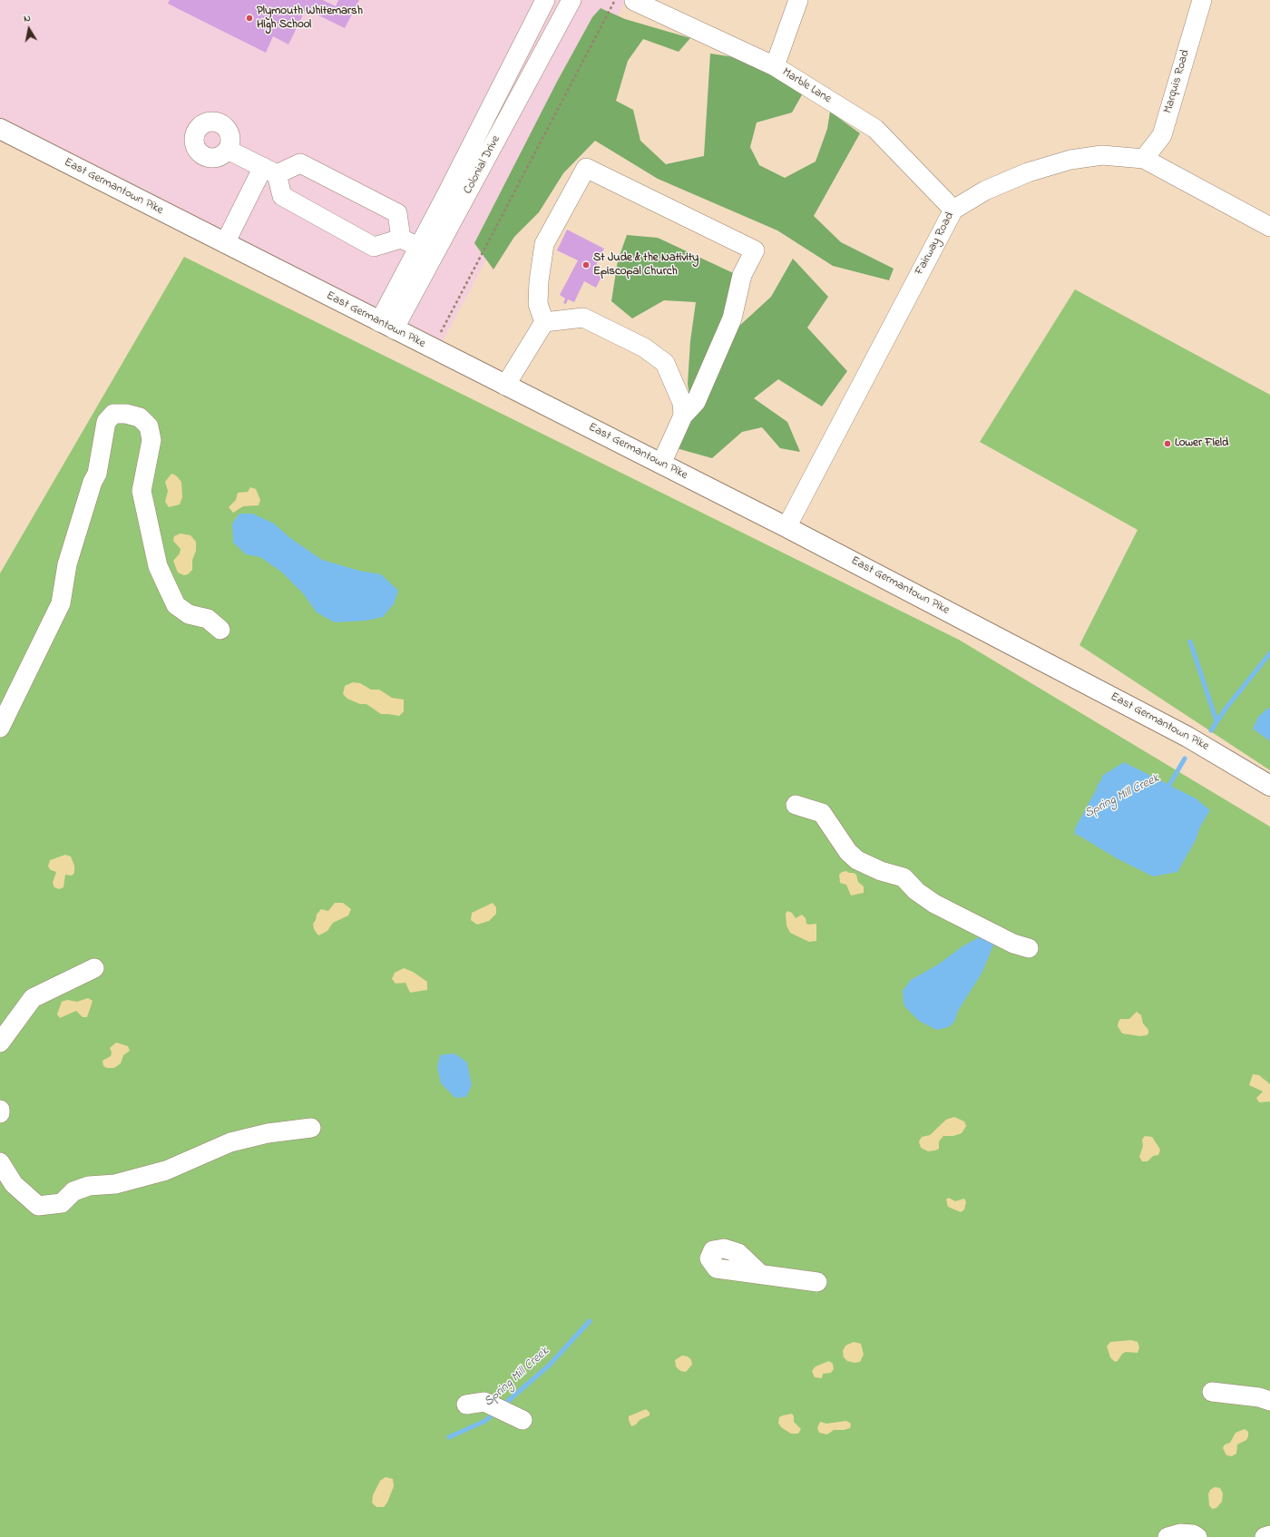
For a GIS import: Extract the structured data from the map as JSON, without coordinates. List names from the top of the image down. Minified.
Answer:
{"streets":{"main road":["East Germantown Pike"],"street":["Marquis Road","Marble Lane","Colonial Drive","Fairway Road"]},"crossings":[["Marquis Road","Fairway Road"],["Marble Lane","Fairway Road"],["Colonial Drive","East Germantown Pike"],["East Germantown Pike","Fairway Road"]],"water":["Spring Mill Creek"],"places":["Plymouth Whitemarsh High School","St Jude & the Nativity Episcopal Church","Lower Field"],"north":"top"}
